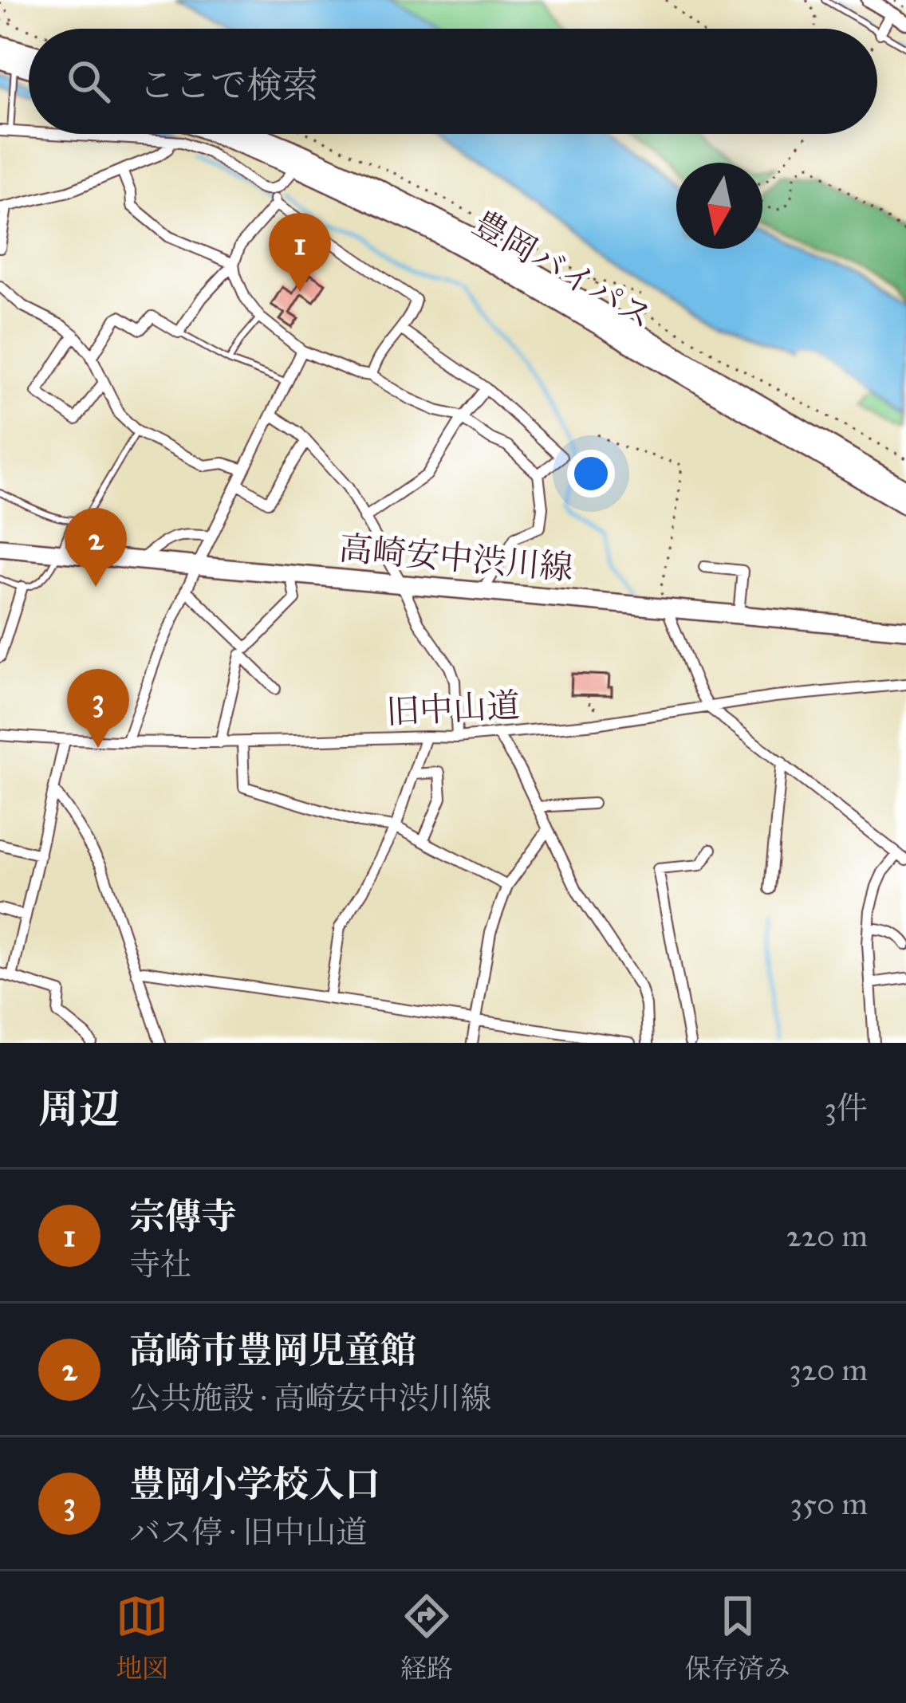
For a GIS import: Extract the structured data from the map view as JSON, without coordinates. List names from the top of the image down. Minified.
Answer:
{"streets":{"main road":["豊岡バイパス","高崎安中渋川線"],"street":["旧中山道"]},"north":"bottom","page":{"search":"ここで検索","pins":["1","2","3"],"heading":["周辺","3件"],"list":[{"mark":"1","name":"宗傳寺","note":"寺社","value":"220 m"},{"mark":"2","name":"高崎市豊岡児童館","note":"公共施設 · 高崎安中渋川線","value":"320 m"},{"mark":"3","name":"豊岡小学校入口","note":"バス停 · 旧中山道","value":"350 m"}],"nav":["地図","経路","保存済み"]}}
